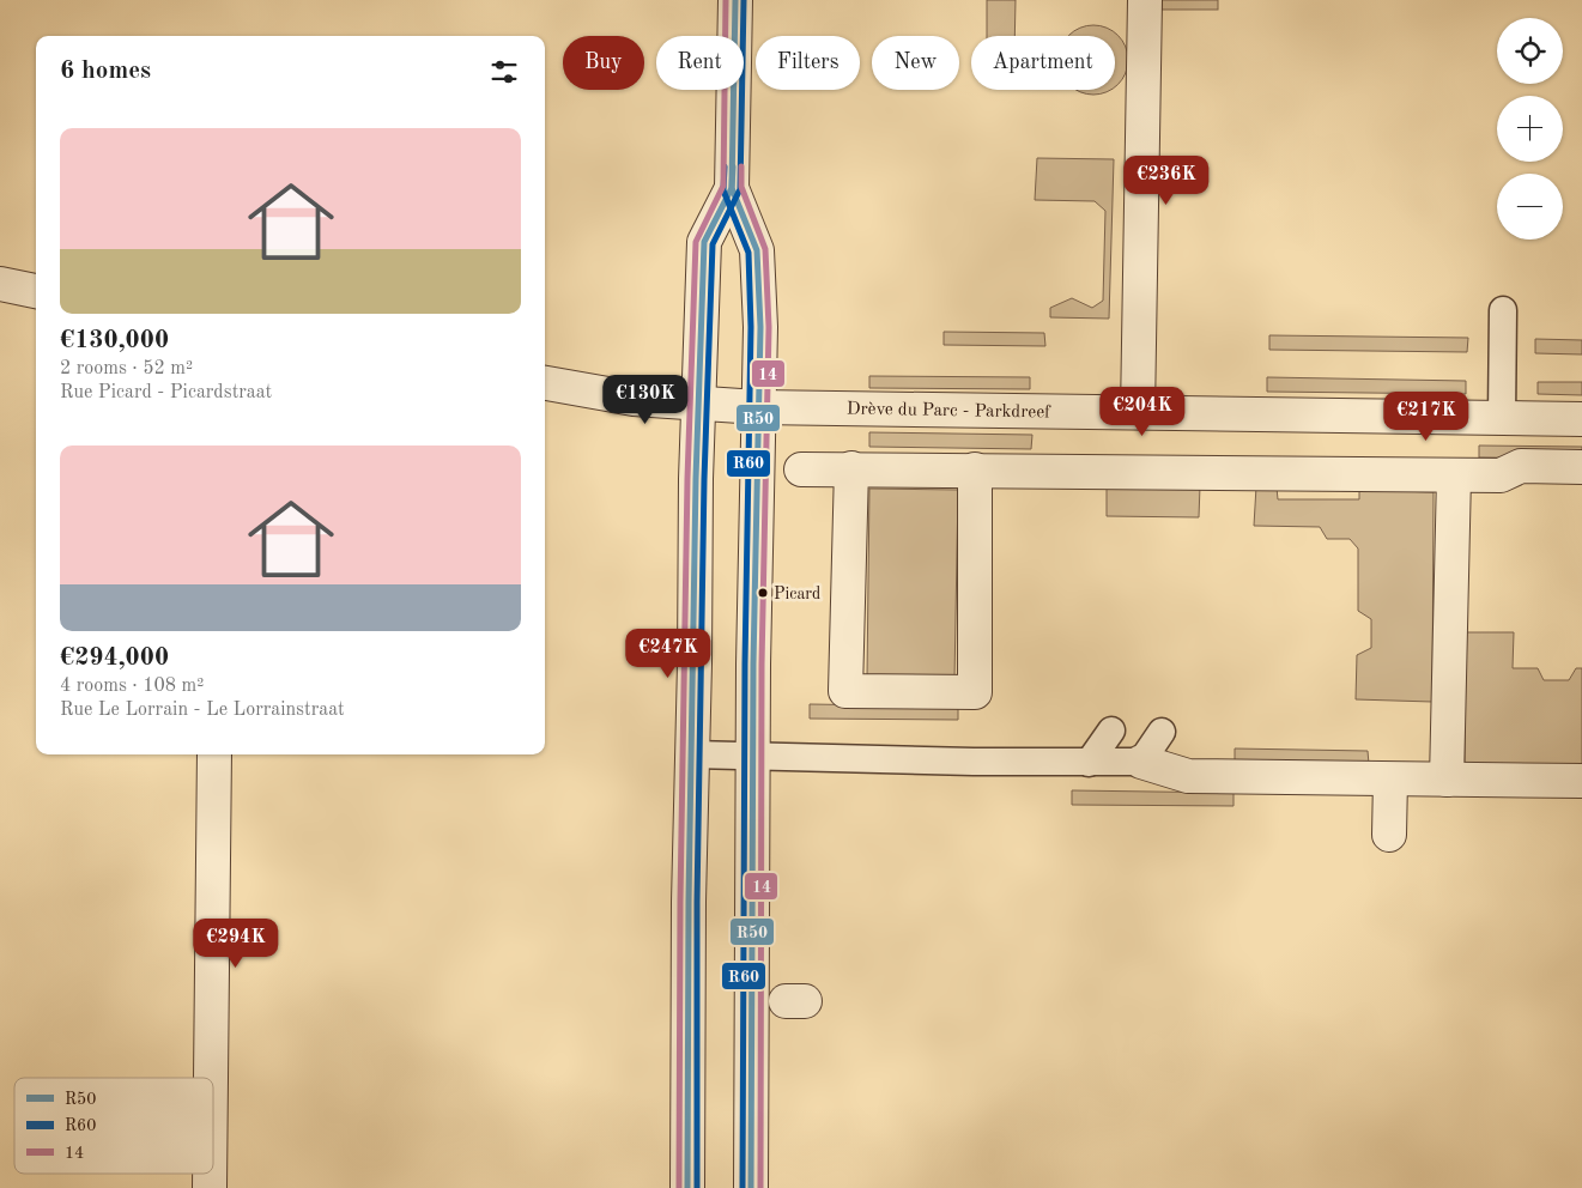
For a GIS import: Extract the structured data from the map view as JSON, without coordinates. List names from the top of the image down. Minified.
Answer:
{"streets":{"street":["Drève du Parc - Parkdreef"]},"places":["Picard"],"lines":["transit line R50","transit line R60","transit line 14"],"legend":["R50","R60","14"],"page":{"map_buttons":["+","−"],"chip":["Buy","Rent","Filters","New","Apartment"],"heading":"6 homes","list":[{"name":"€130,000","note":"2 rooms · 52 m² · Rue Picard - Picardstraat"},{"name":"€294,000","note":"4 rooms · 108 m² · Rue Le Lorrain - Le Lorrainstraat"}],"price":["€236K","€130K","€204K","€217K","€247K","€294K"]}}
